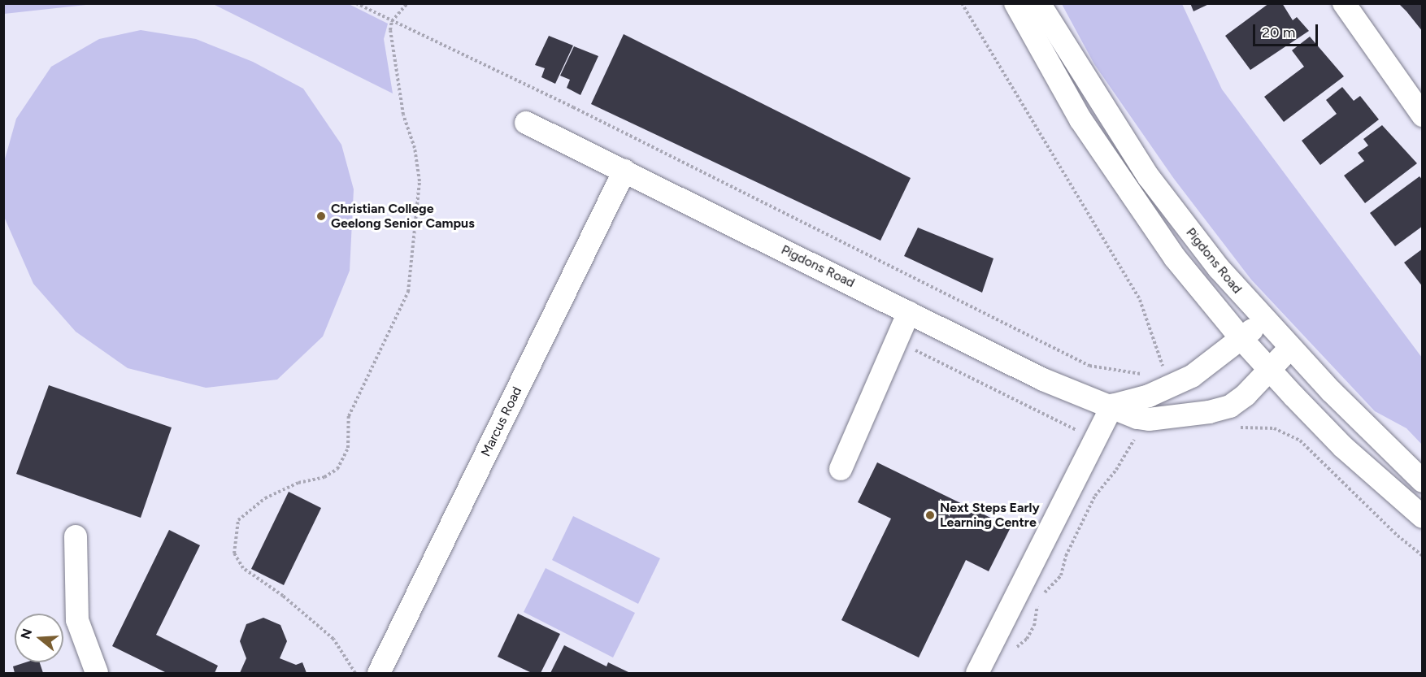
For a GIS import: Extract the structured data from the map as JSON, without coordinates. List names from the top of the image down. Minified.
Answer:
{"streets":{"street":["Pigdons Road","Marcus Road"]},"crossings":[["Pigdons Road","Marcus Road"]],"places":["Christian College Geelong Senior Campus","Next Steps Early Learning Centre"],"scale_bar":"20 m","north":"left"}
